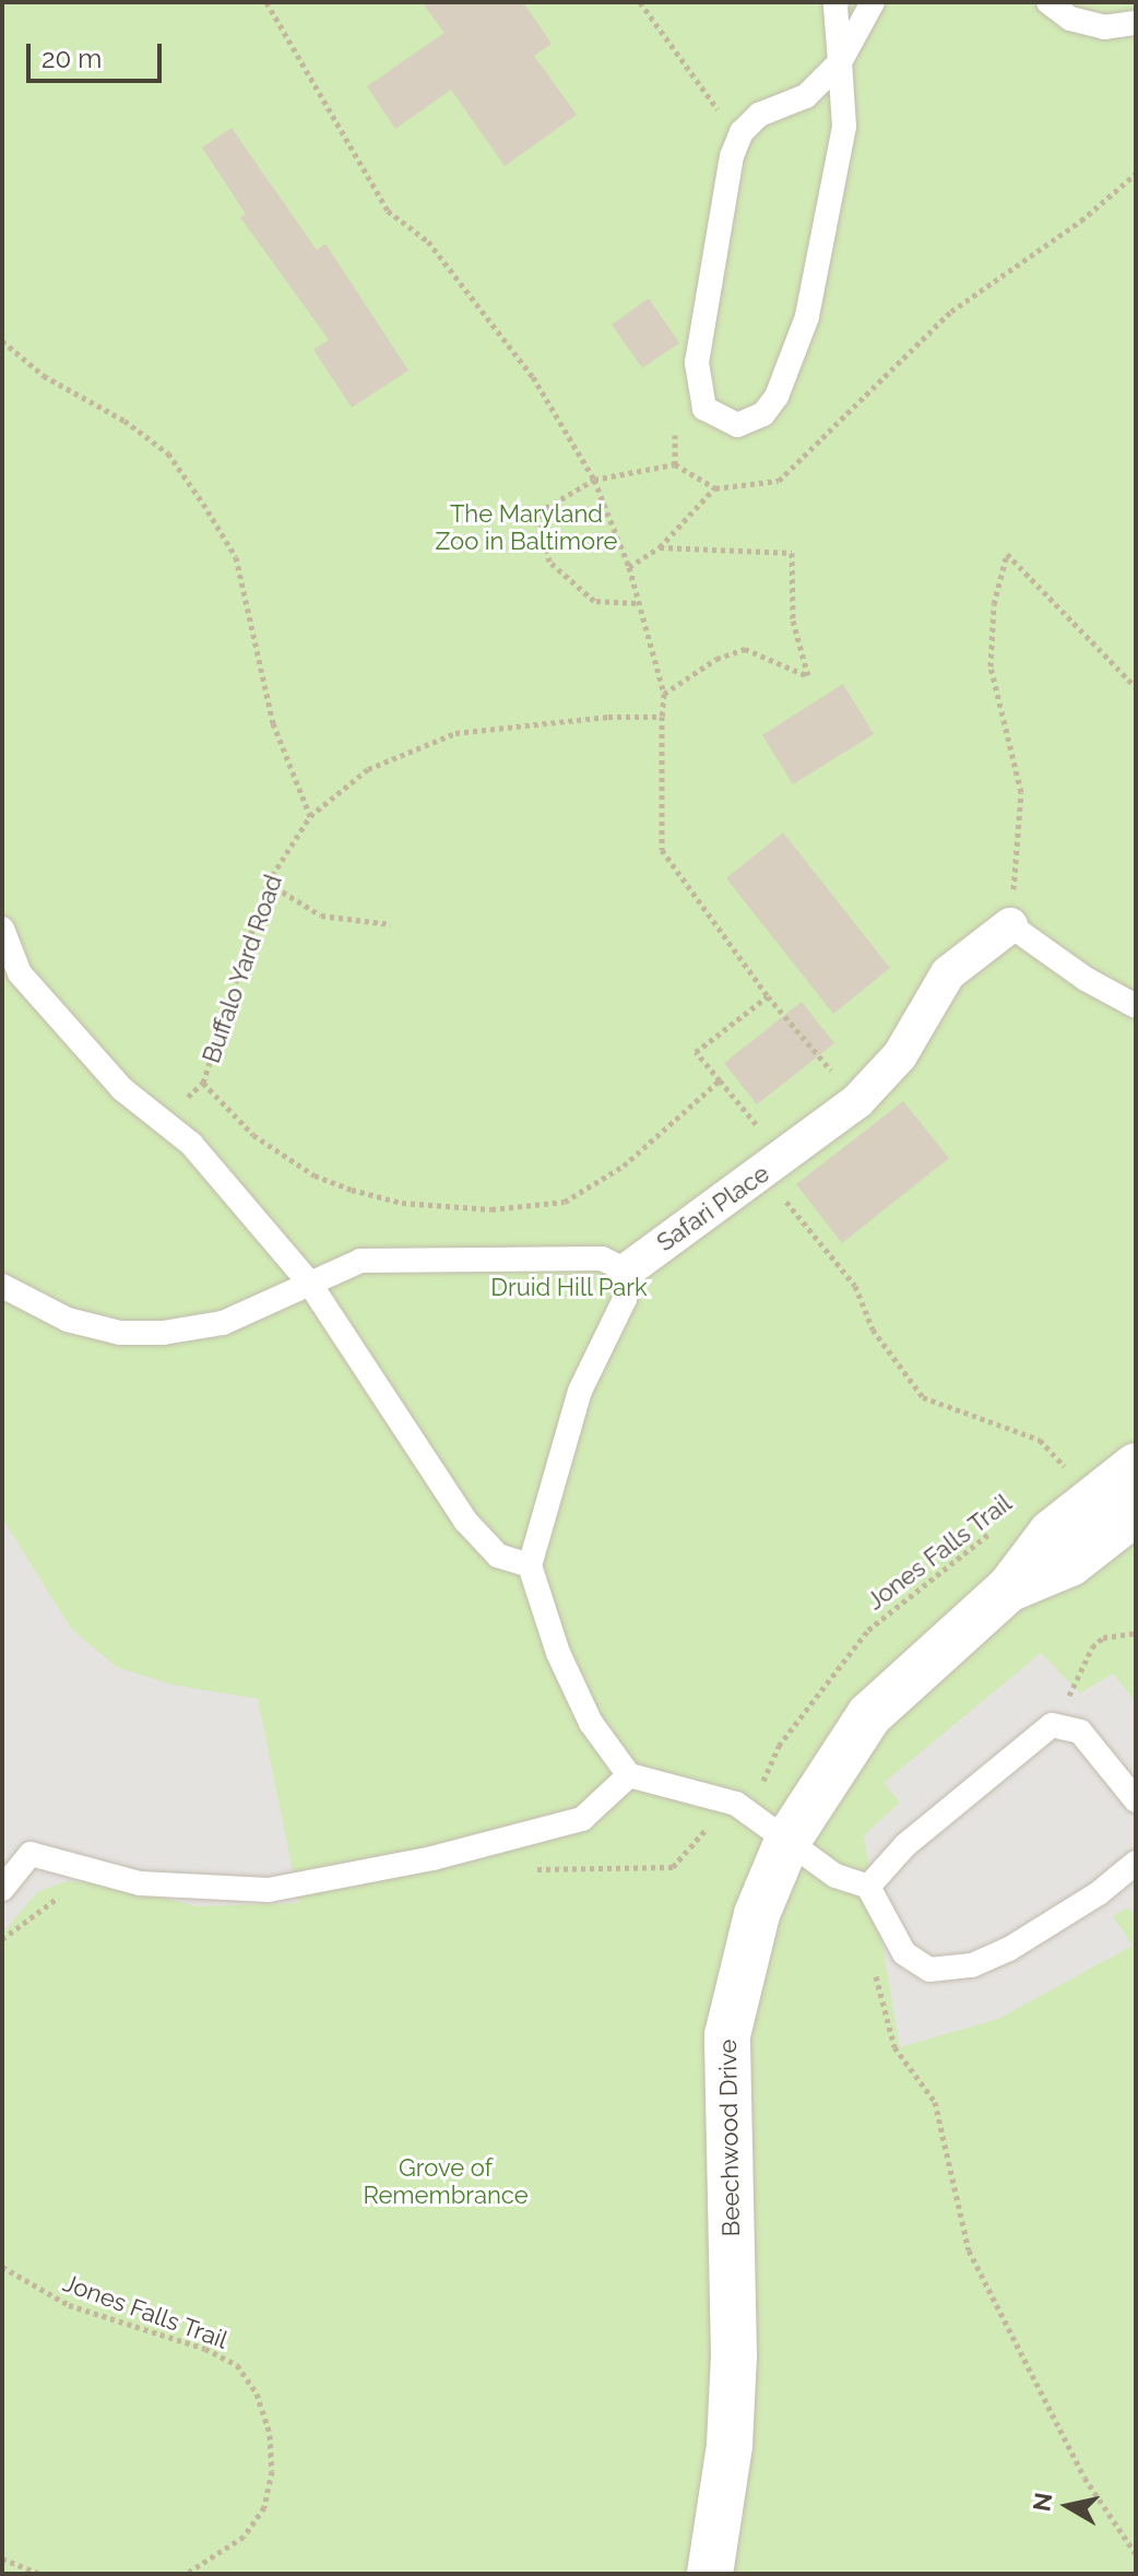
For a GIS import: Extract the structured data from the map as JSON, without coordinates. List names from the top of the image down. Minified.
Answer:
{"streets":{"street":["Safari Place","Beechwood Drive"],"path":["Buffalo Yard Road","Jones Falls Trail"]},"parks":["The Maryland Zoo in Baltimore","Druid Hill Park","Grove of Remembrance"],"scale_bar":"20 m","north":"left"}
